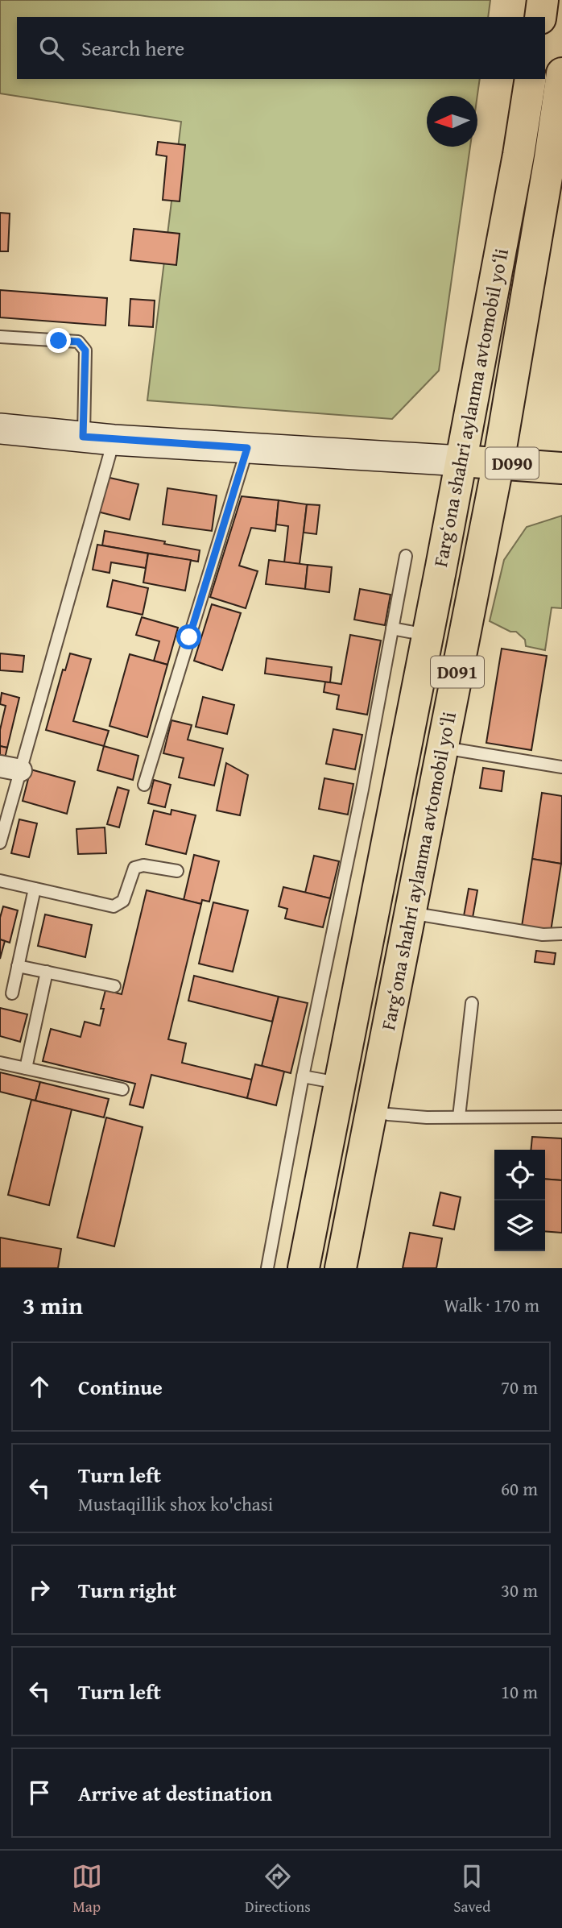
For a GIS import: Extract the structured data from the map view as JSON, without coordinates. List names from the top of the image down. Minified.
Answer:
{"streets":{"main road":["Fargʻona shahri aylanma avtomobil yoʻli","D090","D091"]},"crossings":[["Fargʻona shahri aylanma avtomobil yoʻli","D090"]],"north":"left","page":{"search":"Search here","heading":["3 min","Walk · 170 m"],"list":[["Continue","70 m"],["Turn left","Mustaqillik shox ko'chasi","60 m"],["Turn right","30 m"],["Turn left","10 m"],"Arrive at destination"],"nav":["Map","Directions","Saved"]}}
